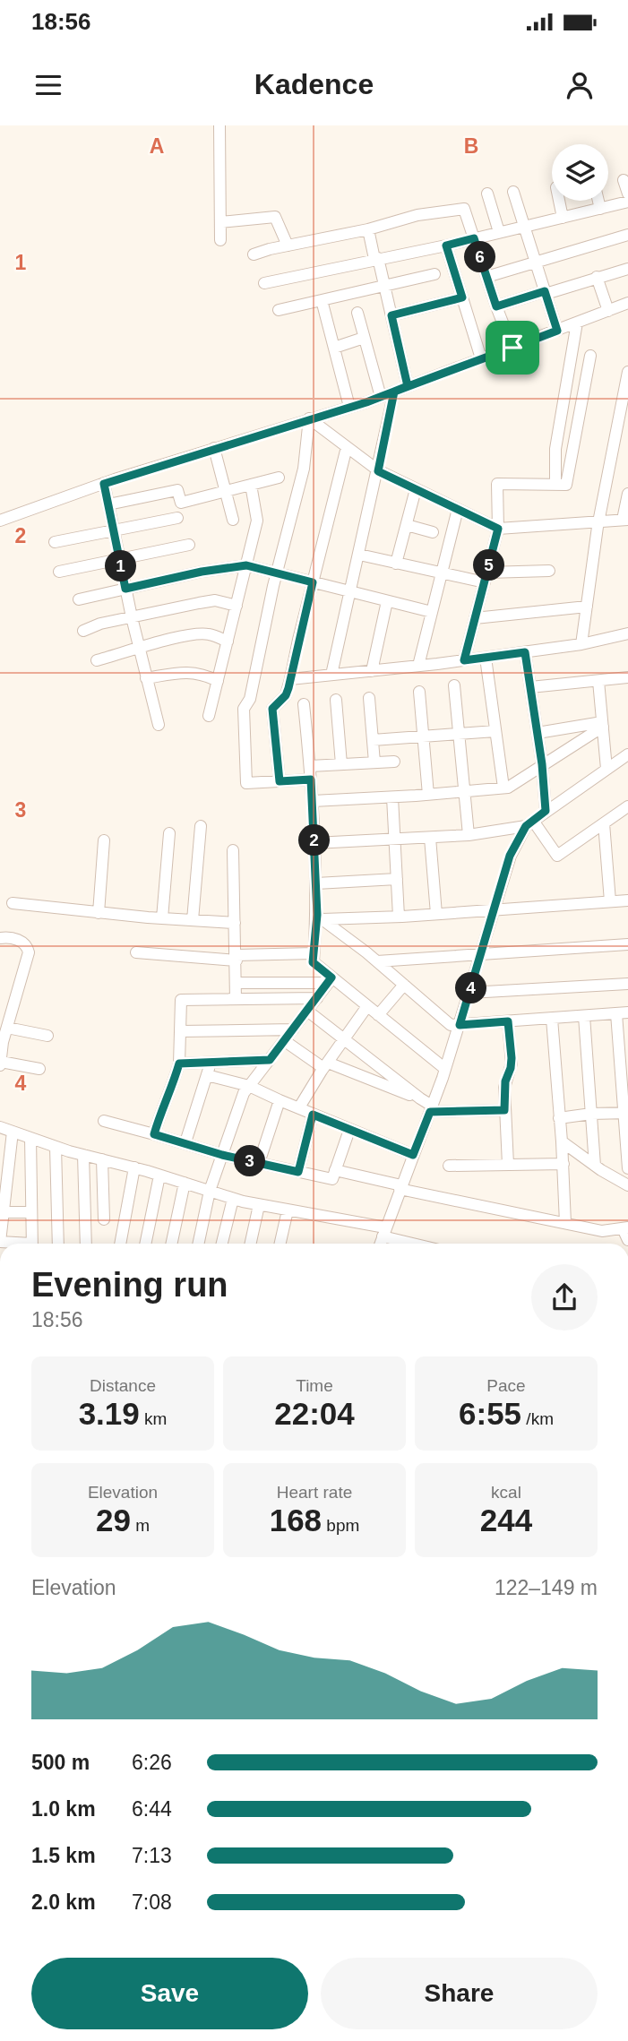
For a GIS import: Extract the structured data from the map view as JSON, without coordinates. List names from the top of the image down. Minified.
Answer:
{"page":{"status":"18:56","header":"Kadence","pins":["6","5","1","2","4","3"],"heading":["Evening run","18:56"],"stats":[["Distance","3.19 km"],["Time","22:04"],["Pace","6:55 /km"],["Elevation","29 m"],["Heart rate","168 bpm"],["kcal","244"]],"chart":["Elevation","122–149 m"],"list":[{"name":"500 m","note":"6:26"},{"name":"1.0 km","note":"6:44"},{"name":"1.5 km","note":"7:13"},{"name":"2.0 km","note":"7:08"}],"buttons":["Save","Share"]},"grid":{"columns":["A","B"],"rows":["1","2","3","4"]}}
